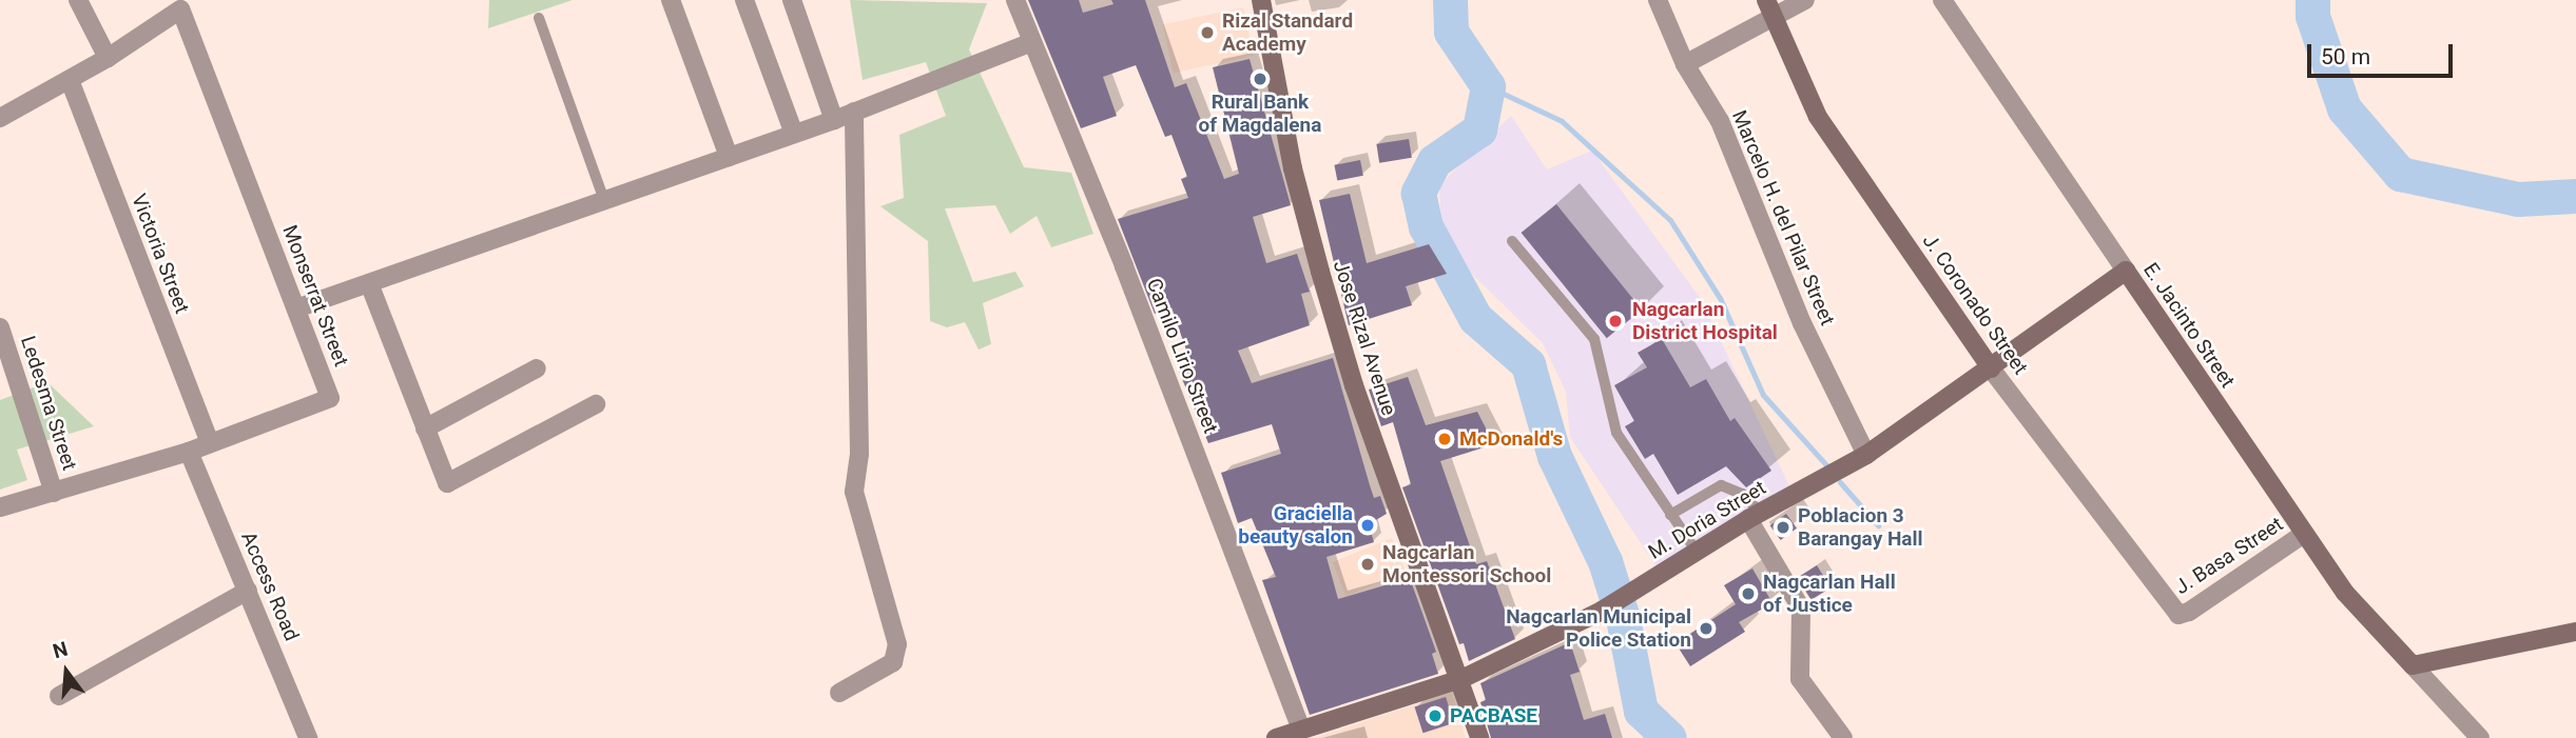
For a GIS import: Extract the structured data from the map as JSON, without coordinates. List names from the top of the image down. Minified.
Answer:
{"streets":{"street":["Marcelo H. del Pilar Street","Victoria Street","Monserrat Street","J. Coronado Street","E. Jacinto Street","Jose Rizal Avenue","Camilo Lirio Street","Ledesma Street","M. Doria Street","J. Basa Street","Access Road"]},"crossings":[["Marcelo H. del Pilar Street","M. Doria Street"],["Victoria Street","Monserrat Street"],["Monserrat Street","Ledesma Street"],["Monserrat Street","Access Road"],["J. Coronado Street","M. Doria Street"],["J. Coronado Street","J. Basa Street"],["E. Jacinto Street","M. Doria Street"],["E. Jacinto Street","J. Basa Street"],["Jose Rizal Avenue","M. Doria Street"],["Camilo Lirio Street","M. Doria Street"]],"places":["Rizal Standard Academy","Rural Bank of Magdalena","Nagcarlan District Hospital","McDonald's","Graciella beauty salon","Poblacion 3 Barangay Hall","Nagcarlan Montessori School","Nagcarlan Hall of Justice","Nagcarlan Municipal Police Station","PACBASE"],"scale_bar":"50 m","north":"top"}
